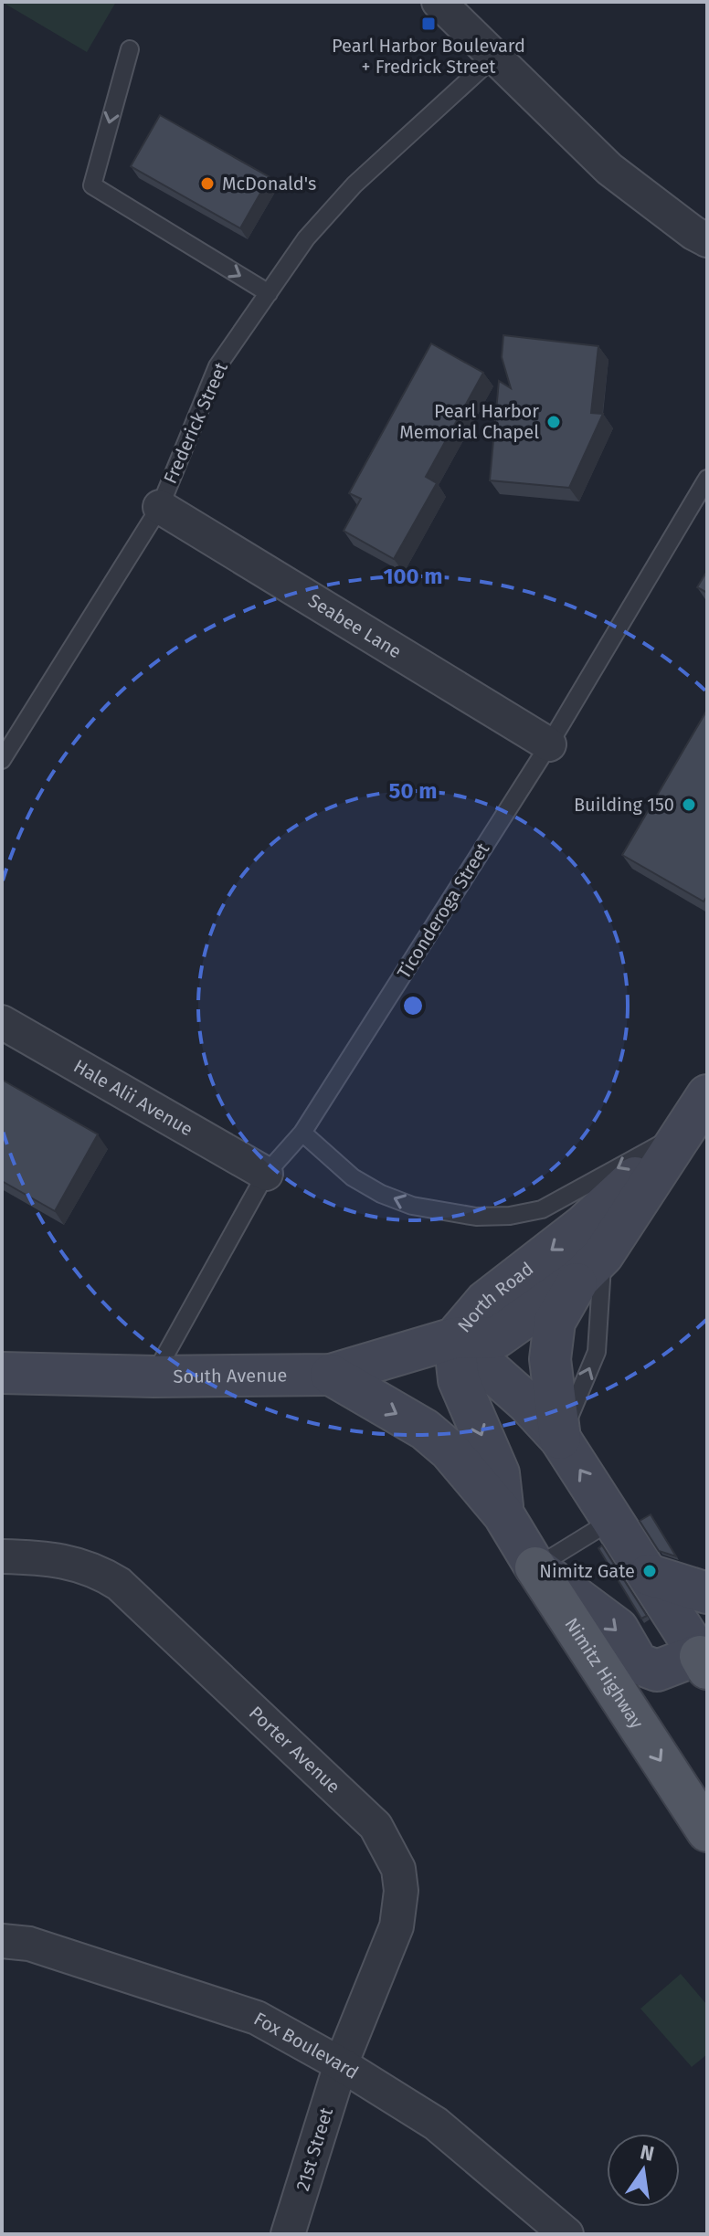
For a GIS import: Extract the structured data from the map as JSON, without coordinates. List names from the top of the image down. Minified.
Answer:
{"streets":{"main road":["Nimitz Highway"],"street":["Seabee Lane","Hale Alii Avenue","North Road","South Avenue","Porter Avenue","Fox Boulevard","21st Street"],"lane":["Frederick Street","Ticonderoga Street"]},"crossings":[["Frederick Street","Seabee Lane"],["Seabee Lane","Ticonderoga Street"],["Ticonderoga Street","Hale Alii Avenue"],["Ticonderoga Street","South Avenue"],["North Road","South Avenue"],["South Avenue","Nimitz Highway"],["Porter Avenue","Fox Boulevard"],["Porter Avenue","21st Street"],["Fox Boulevard","21st Street"]],"places":{"transit":["Pearl Harbor Boulevard + Fredrick Street"],"other":["McDonald's","Pearl Harbor Memorial Chapel","Building 150","Nimitz Gate"]},"north":"top","rings":["100 m","50 m"]}
